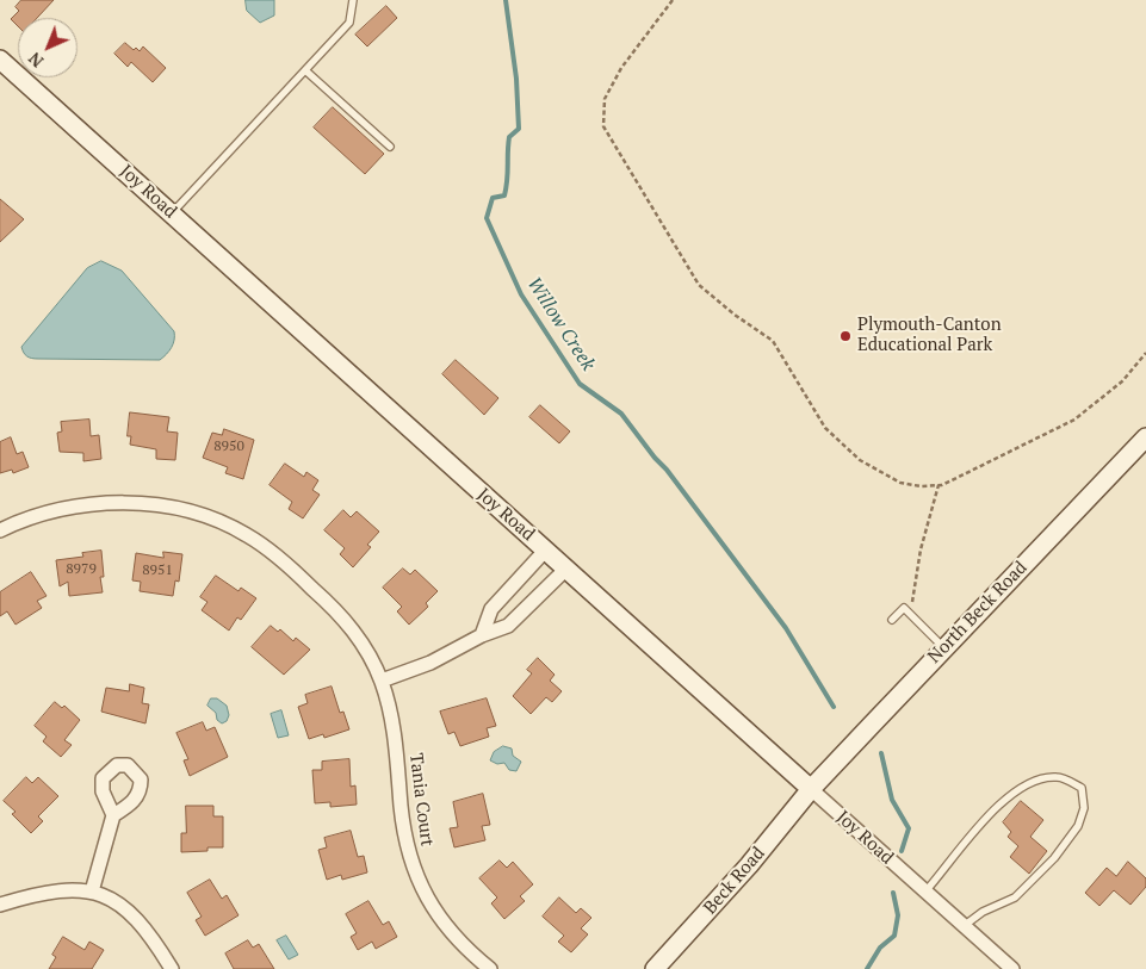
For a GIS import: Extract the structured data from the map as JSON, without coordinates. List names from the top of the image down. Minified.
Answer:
{"streets":{"street":["Joy Road","North Beck Road","Tania Court","Beck Road"]},"crossings":[["Joy Road","North Beck Road"],["Joy Road","Beck Road"],["North Beck Road","Beck Road"]],"water":["Willow Creek"],"places":["Plymouth-Canton Educational Park"],"house_numbers":["8950","8979","8951"],"north":"bottom left"}
